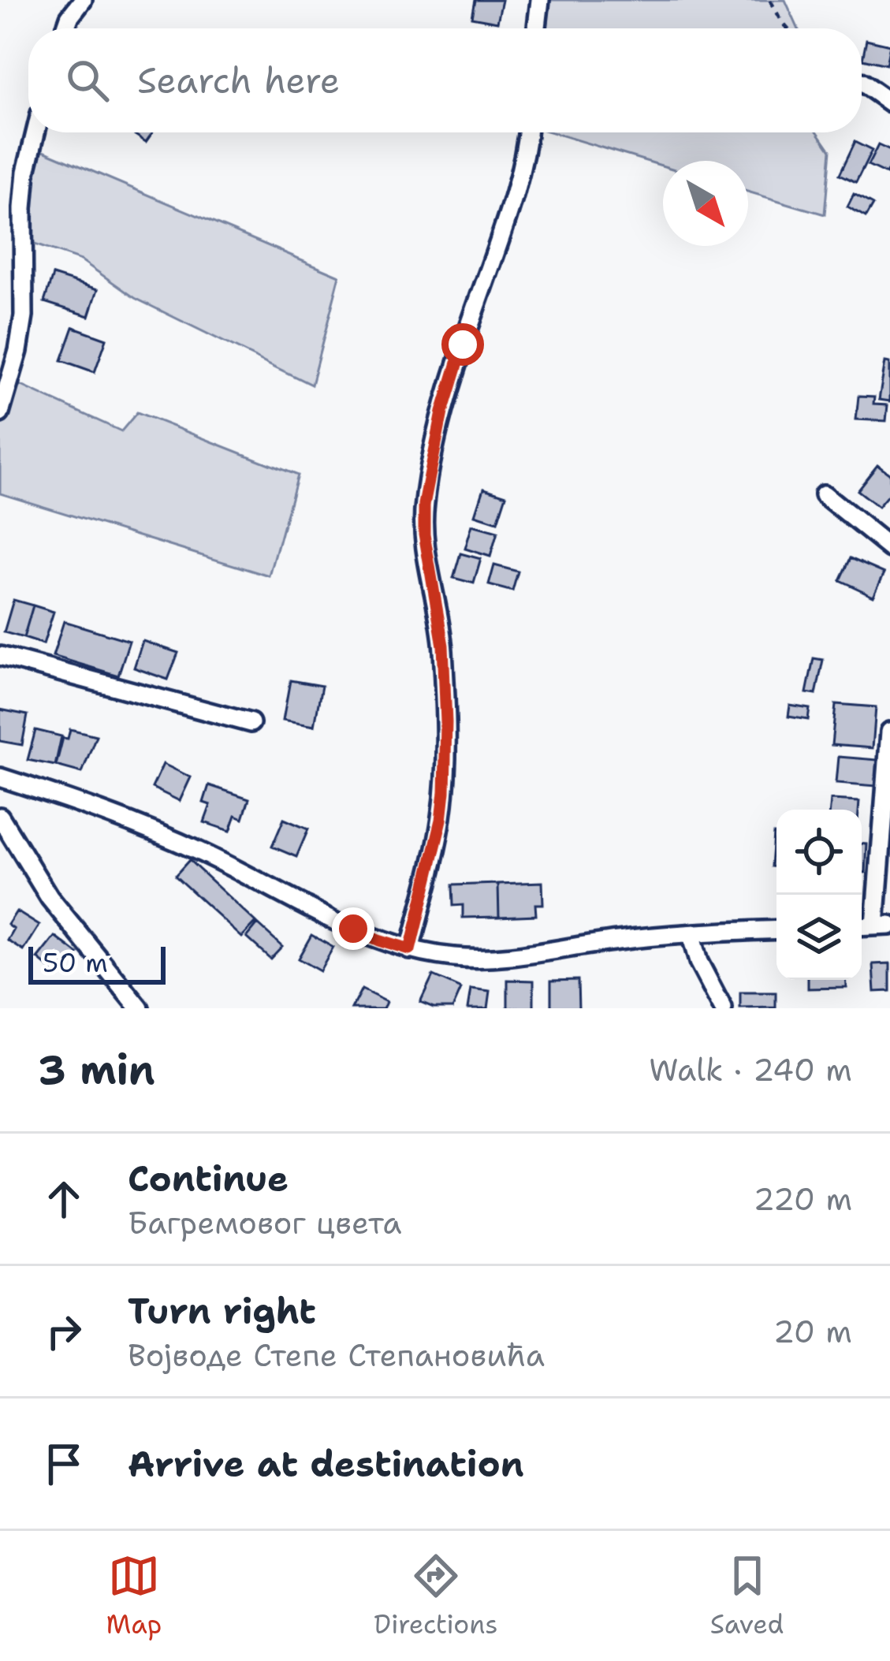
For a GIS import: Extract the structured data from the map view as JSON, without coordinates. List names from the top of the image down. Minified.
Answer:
{"scale_bar":"50 m","north":"bottom right","page":{"search":"Search here","scale":"50 m","heading":["3 min","Walk · 240 m"],"list":[["Continue","Багремовог цвета","220 m"],["Turn right","Војводе Степе Степановића","20 m"],"Arrive at destination"],"nav":["Map","Directions","Saved"]}}
